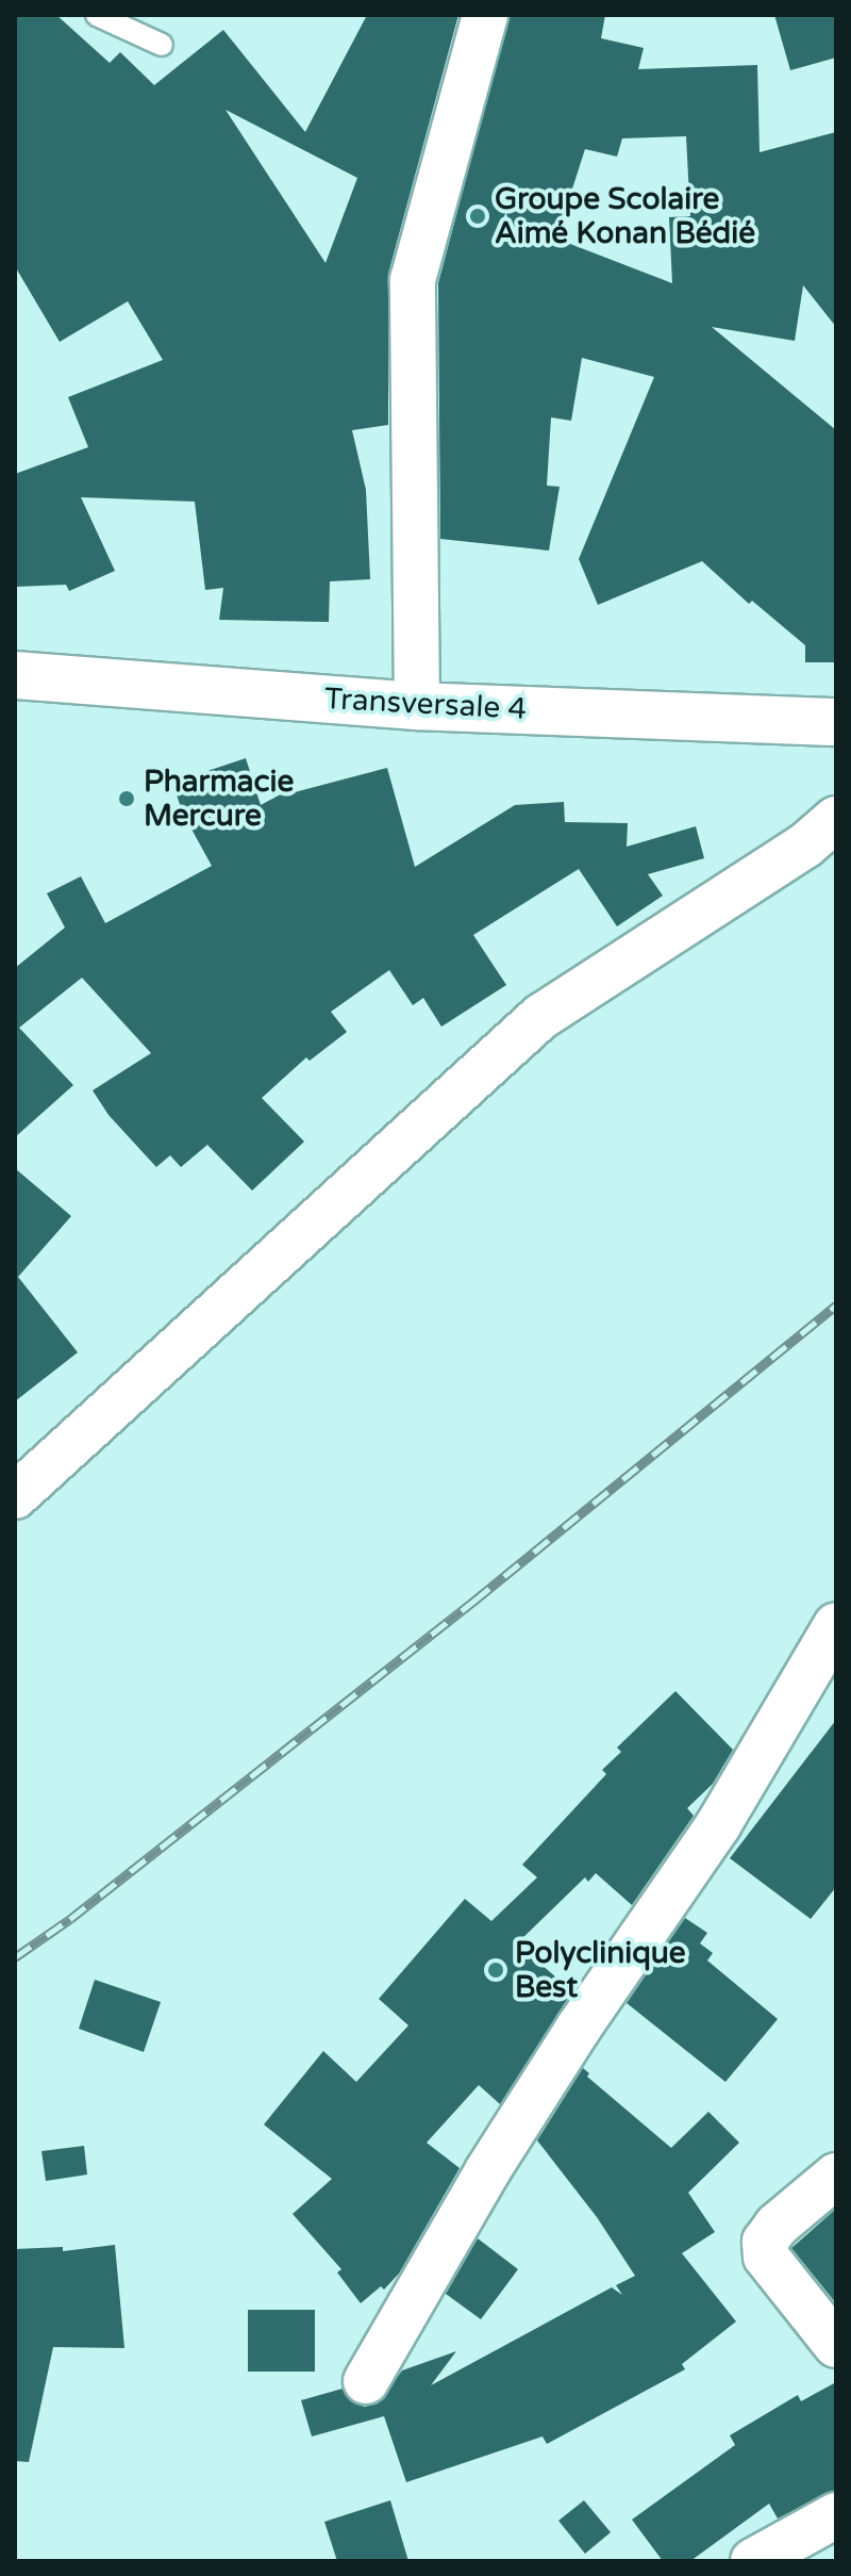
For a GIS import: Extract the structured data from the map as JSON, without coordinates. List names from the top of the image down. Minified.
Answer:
{"streets":{"main road":["Transversale 4"]},"places":["Groupe Scolaire Aimé Konan Bédié","Pharmacie Mercure","Polyclinique Best"]}
